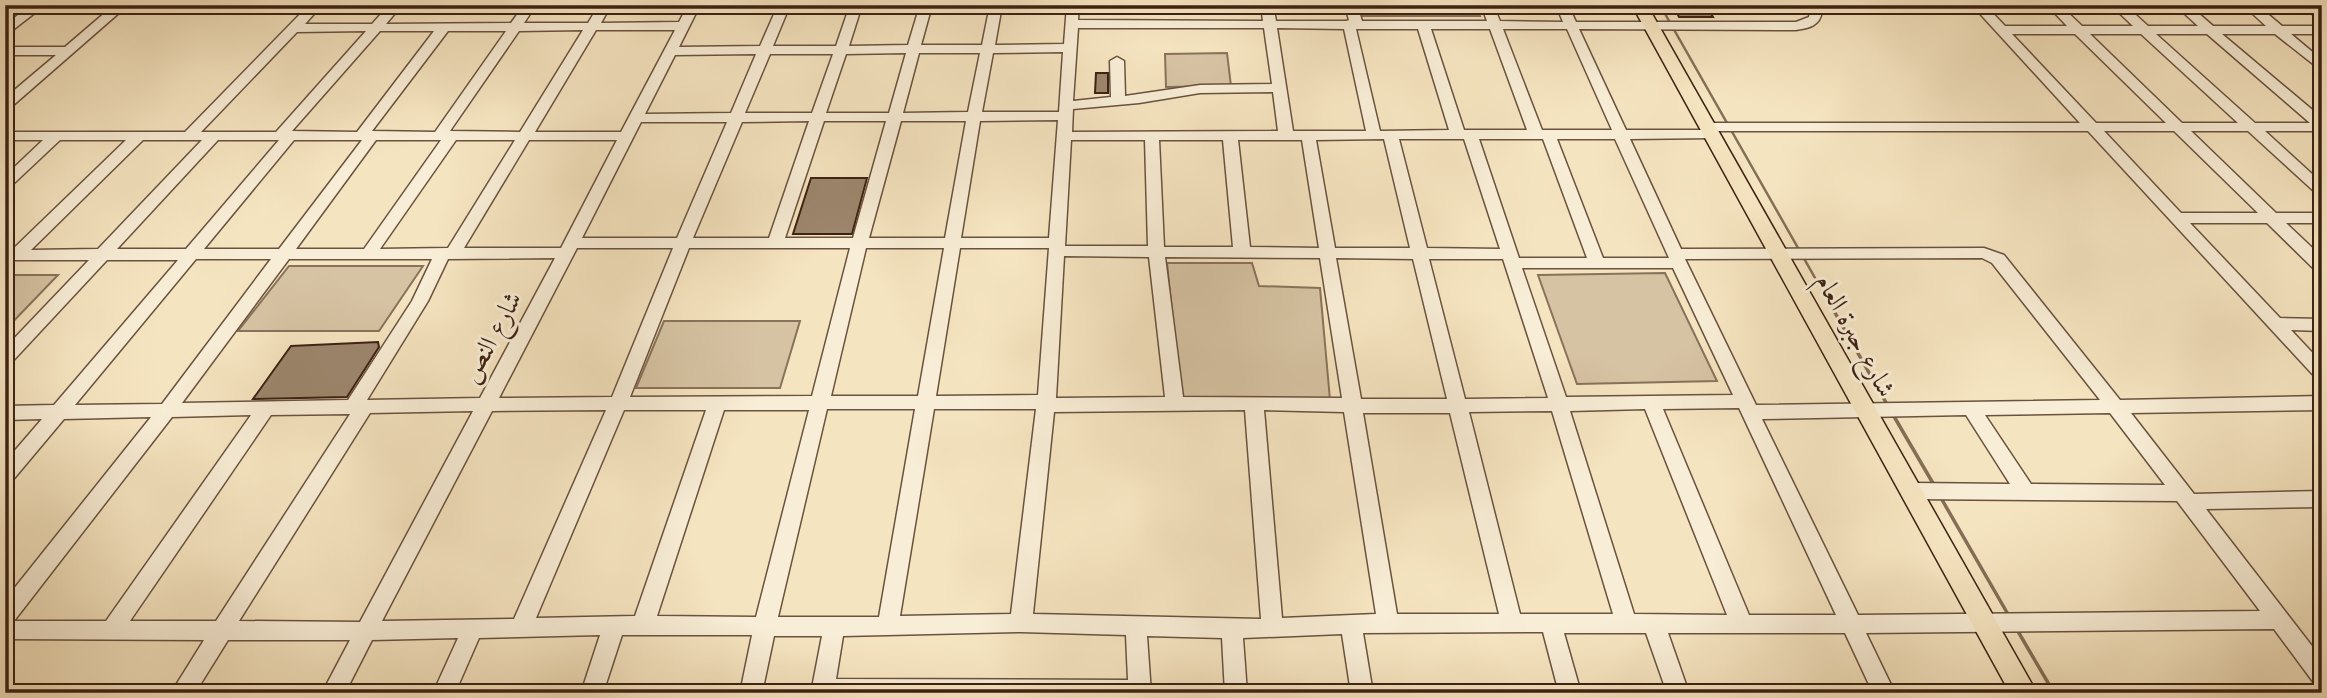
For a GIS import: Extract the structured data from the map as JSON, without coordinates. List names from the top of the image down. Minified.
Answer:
{"streets":{"main road":["شارع جبرة العام"],"street":["شارع النص"]}}
